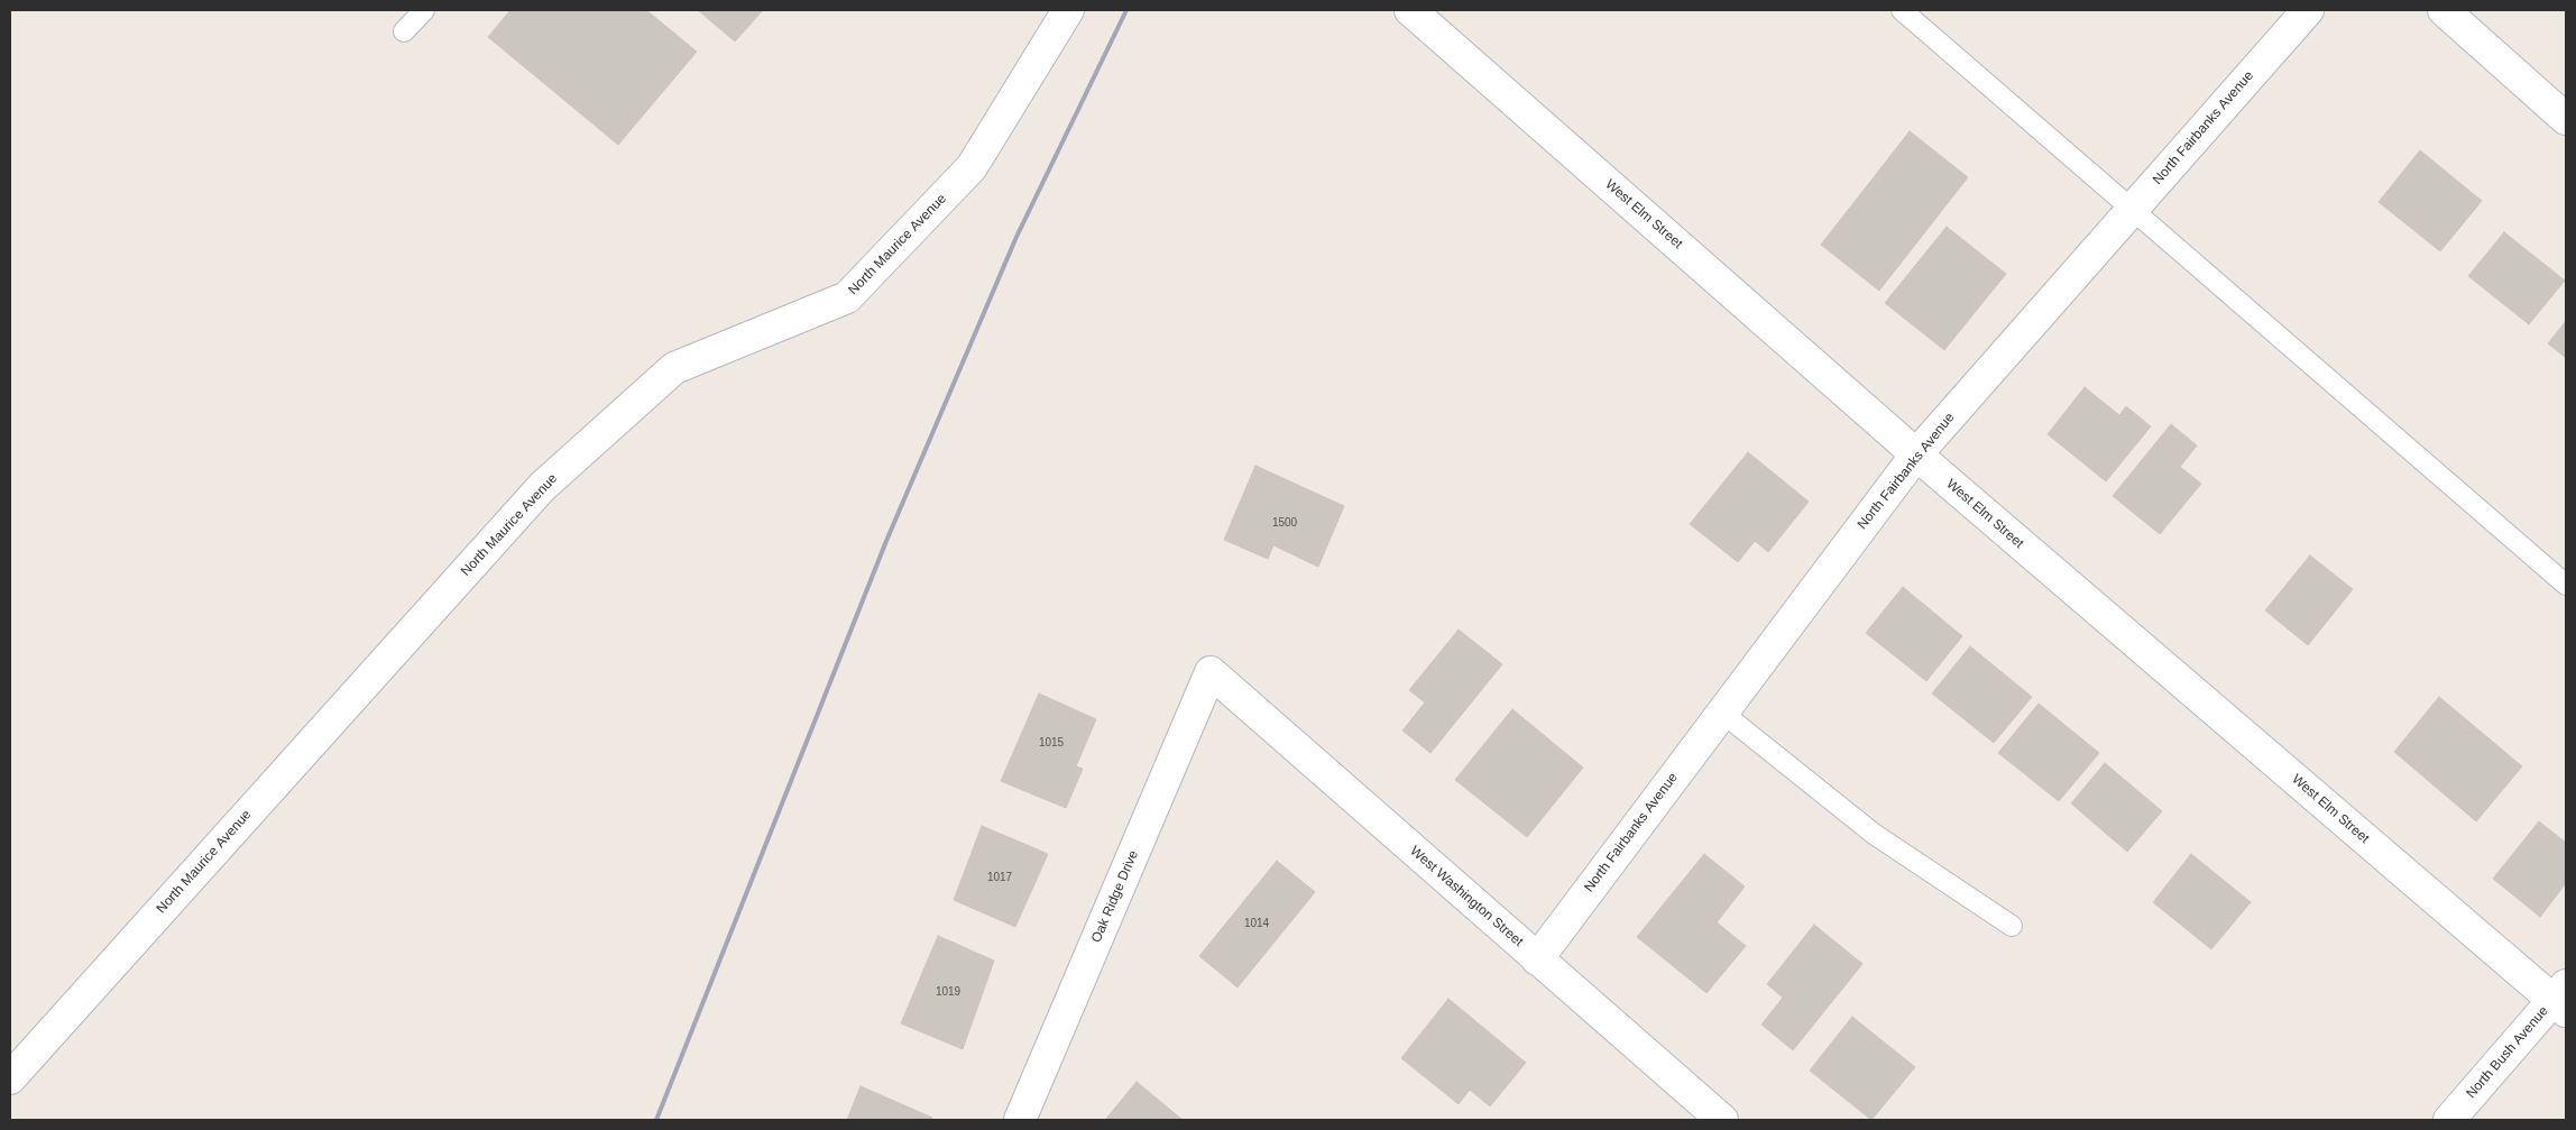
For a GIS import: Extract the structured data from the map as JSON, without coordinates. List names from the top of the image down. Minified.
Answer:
{"streets":{"street":["North Fairbanks Avenue","West Elm Street","North Maurice Avenue","Oak Ridge Drive","West Washington Street","North Bush Avenue"]},"crossings":[["North Fairbanks Avenue","West Elm Street"],["North Fairbanks Avenue","West Washington Street"],["West Elm Street","North Bush Avenue"],["Oak Ridge Drive","West Washington Street"]],"house_numbers":["1500","1015","1017","1014","1019"]}
